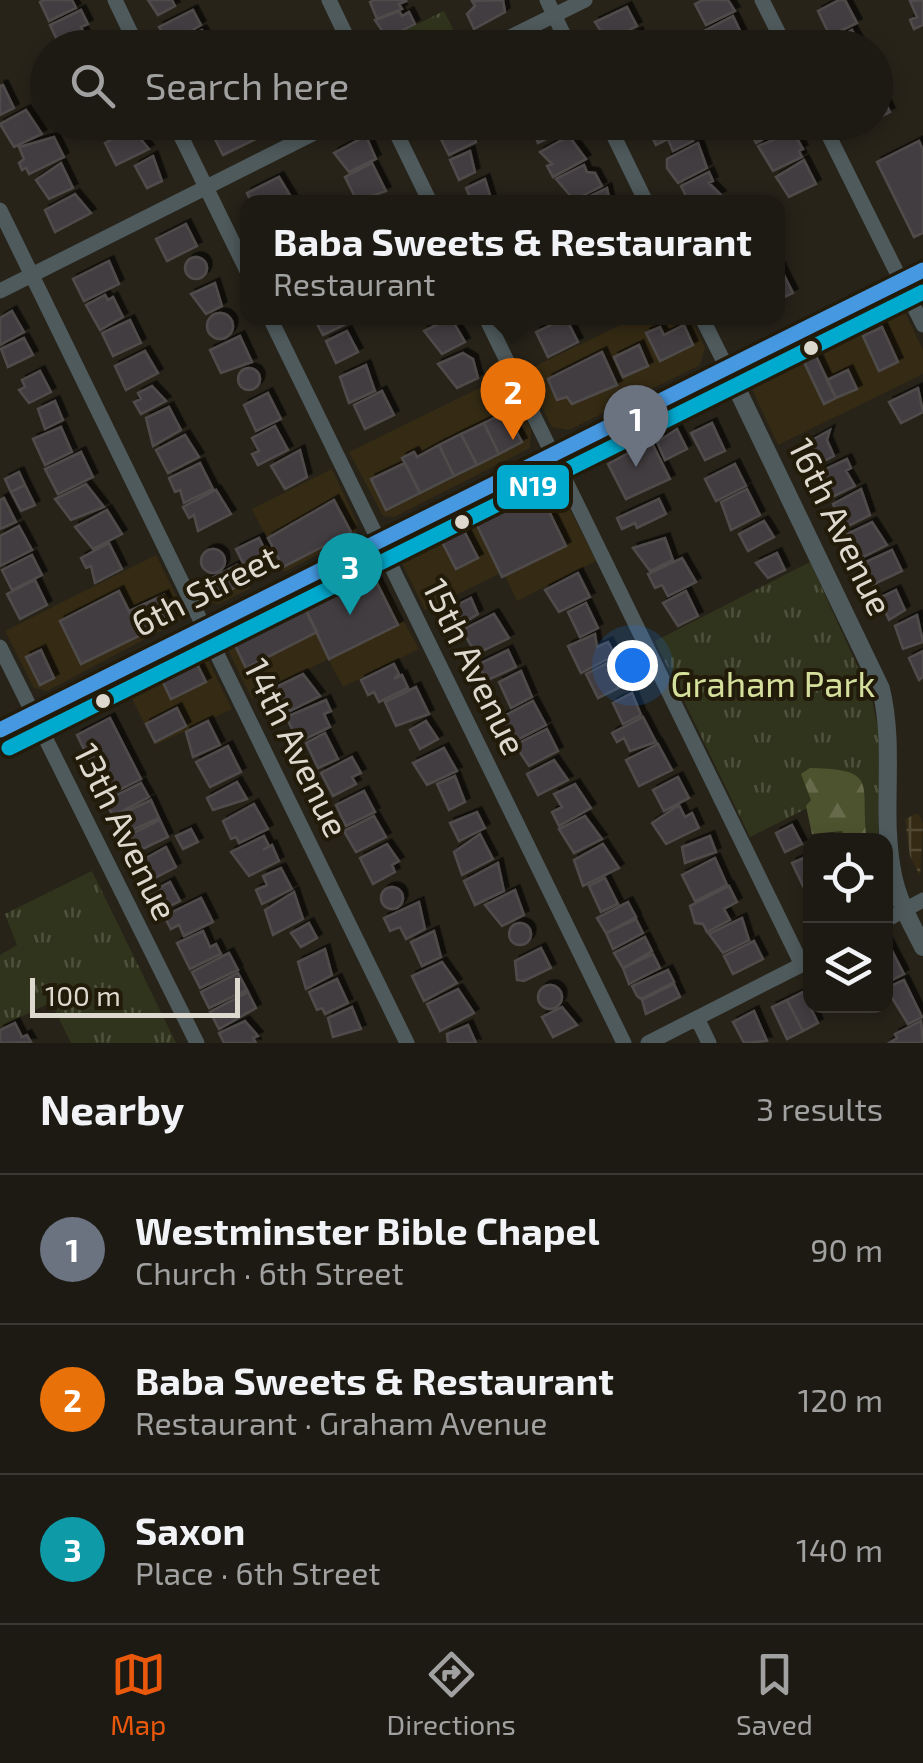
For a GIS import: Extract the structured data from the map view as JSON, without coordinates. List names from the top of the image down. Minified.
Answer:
{"streets":{"street":["16th Avenue","6th Street","15th Avenue","14th Avenue","13th Avenue"]},"crossings":[["16th Avenue","6th Street"],["6th Street","15th Avenue"],["6th Street","14th Avenue"],["6th Street","13th Avenue"]],"parks":["Graham Park"],"lines":["transit line N19"],"scale_bar":"100 m","page":{"search":"Search here","popup":["Baba Sweets & Restaurant","Restaurant"],"pins":["2","1","3"],"scale":"100 m","heading":["Nearby","3 results"],"list":[{"mark":"1","name":"Westminster Bible Chapel","note":"Church · 6th Street","value":"90 m"},{"mark":"2","name":"Baba Sweets & Restaurant","note":"Restaurant · Graham Avenue","value":"120 m"},{"mark":"3","name":"Saxon","note":"Place · 6th Street","value":"140 m"}],"nav":["Map","Directions","Saved"]}}
